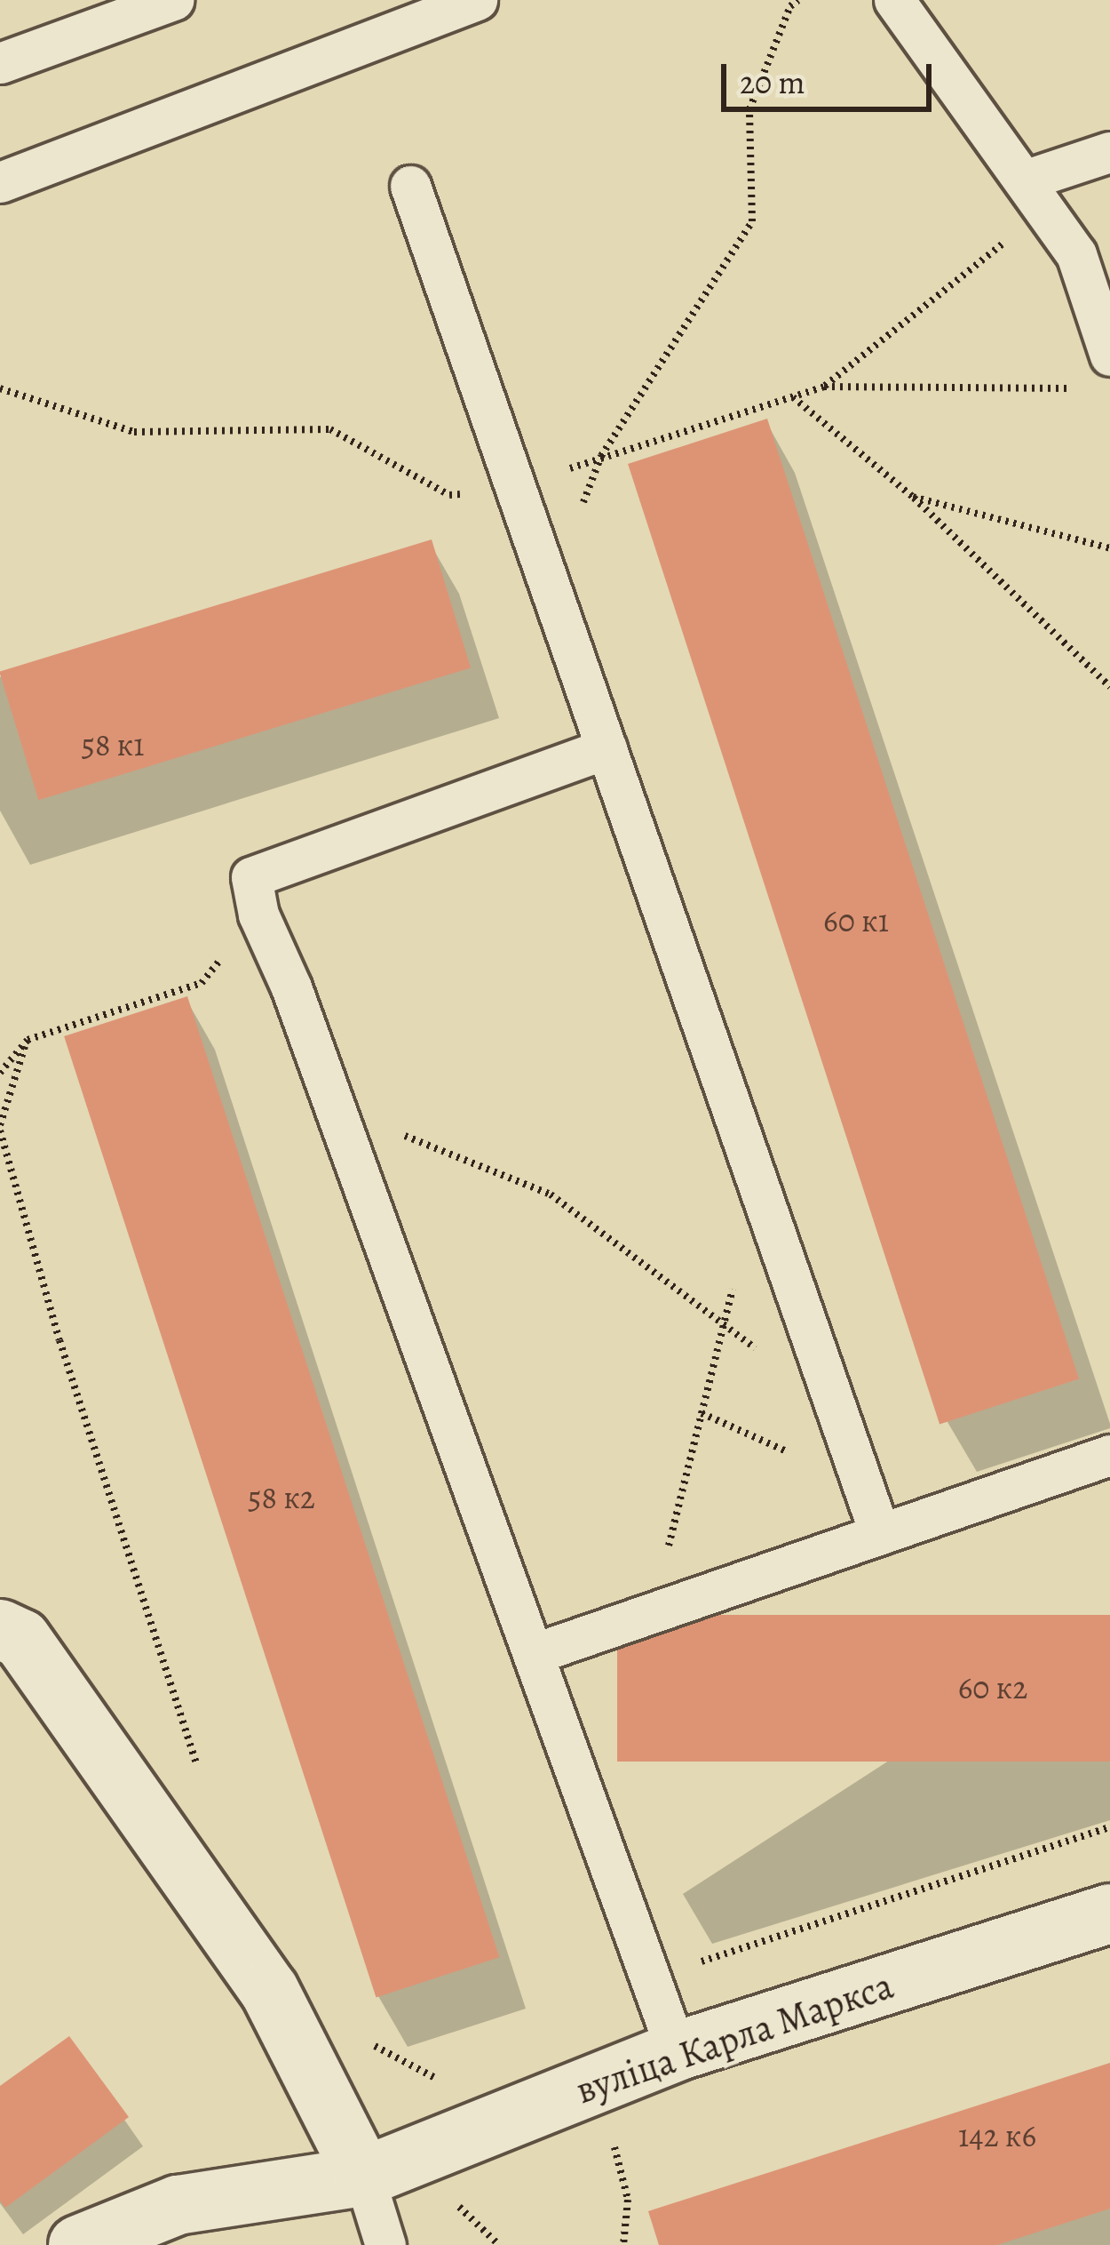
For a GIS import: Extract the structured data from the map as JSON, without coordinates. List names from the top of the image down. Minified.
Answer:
{"streets":{"street":["вуліца Карла Маркса"]},"house_numbers":["58 к1","60 к1","58 к2","60 к2","142 к6"],"scale_bar":"20 m"}
